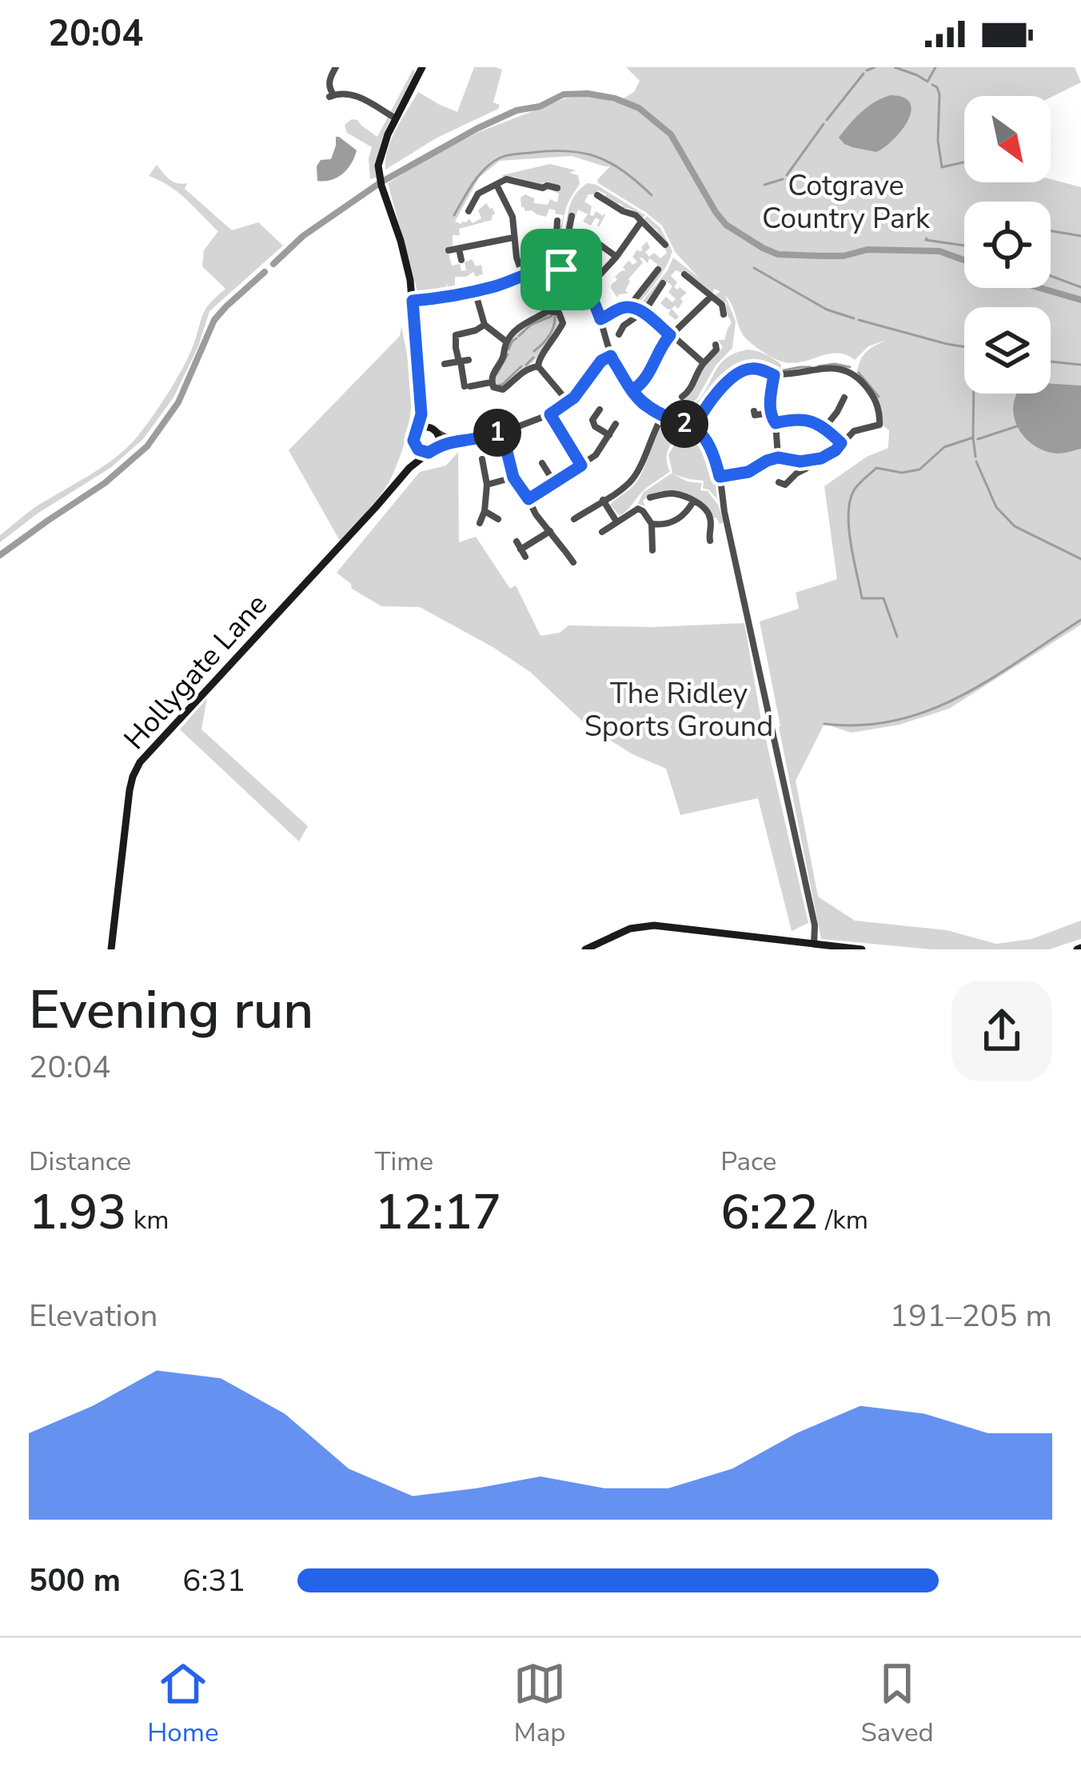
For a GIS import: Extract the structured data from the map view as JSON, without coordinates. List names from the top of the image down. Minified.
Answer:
{"streets":{"street":["Hollygate Lane"]},"parks":["Cotgrave Country Park","The Ridley Sports Ground"],"north":"bottom right","page":{"status":"20:04","pins":["2","1"],"heading":["Evening run","20:04"],"stats":[["Distance","1.93 km"],["Time","12:17"],["Pace","6:22 /km"]],"chart":["Elevation","191–205 m"],"list":[{"name":"500 m","note":"6:31"}],"tabs":["Home","Map","Saved"]}}
